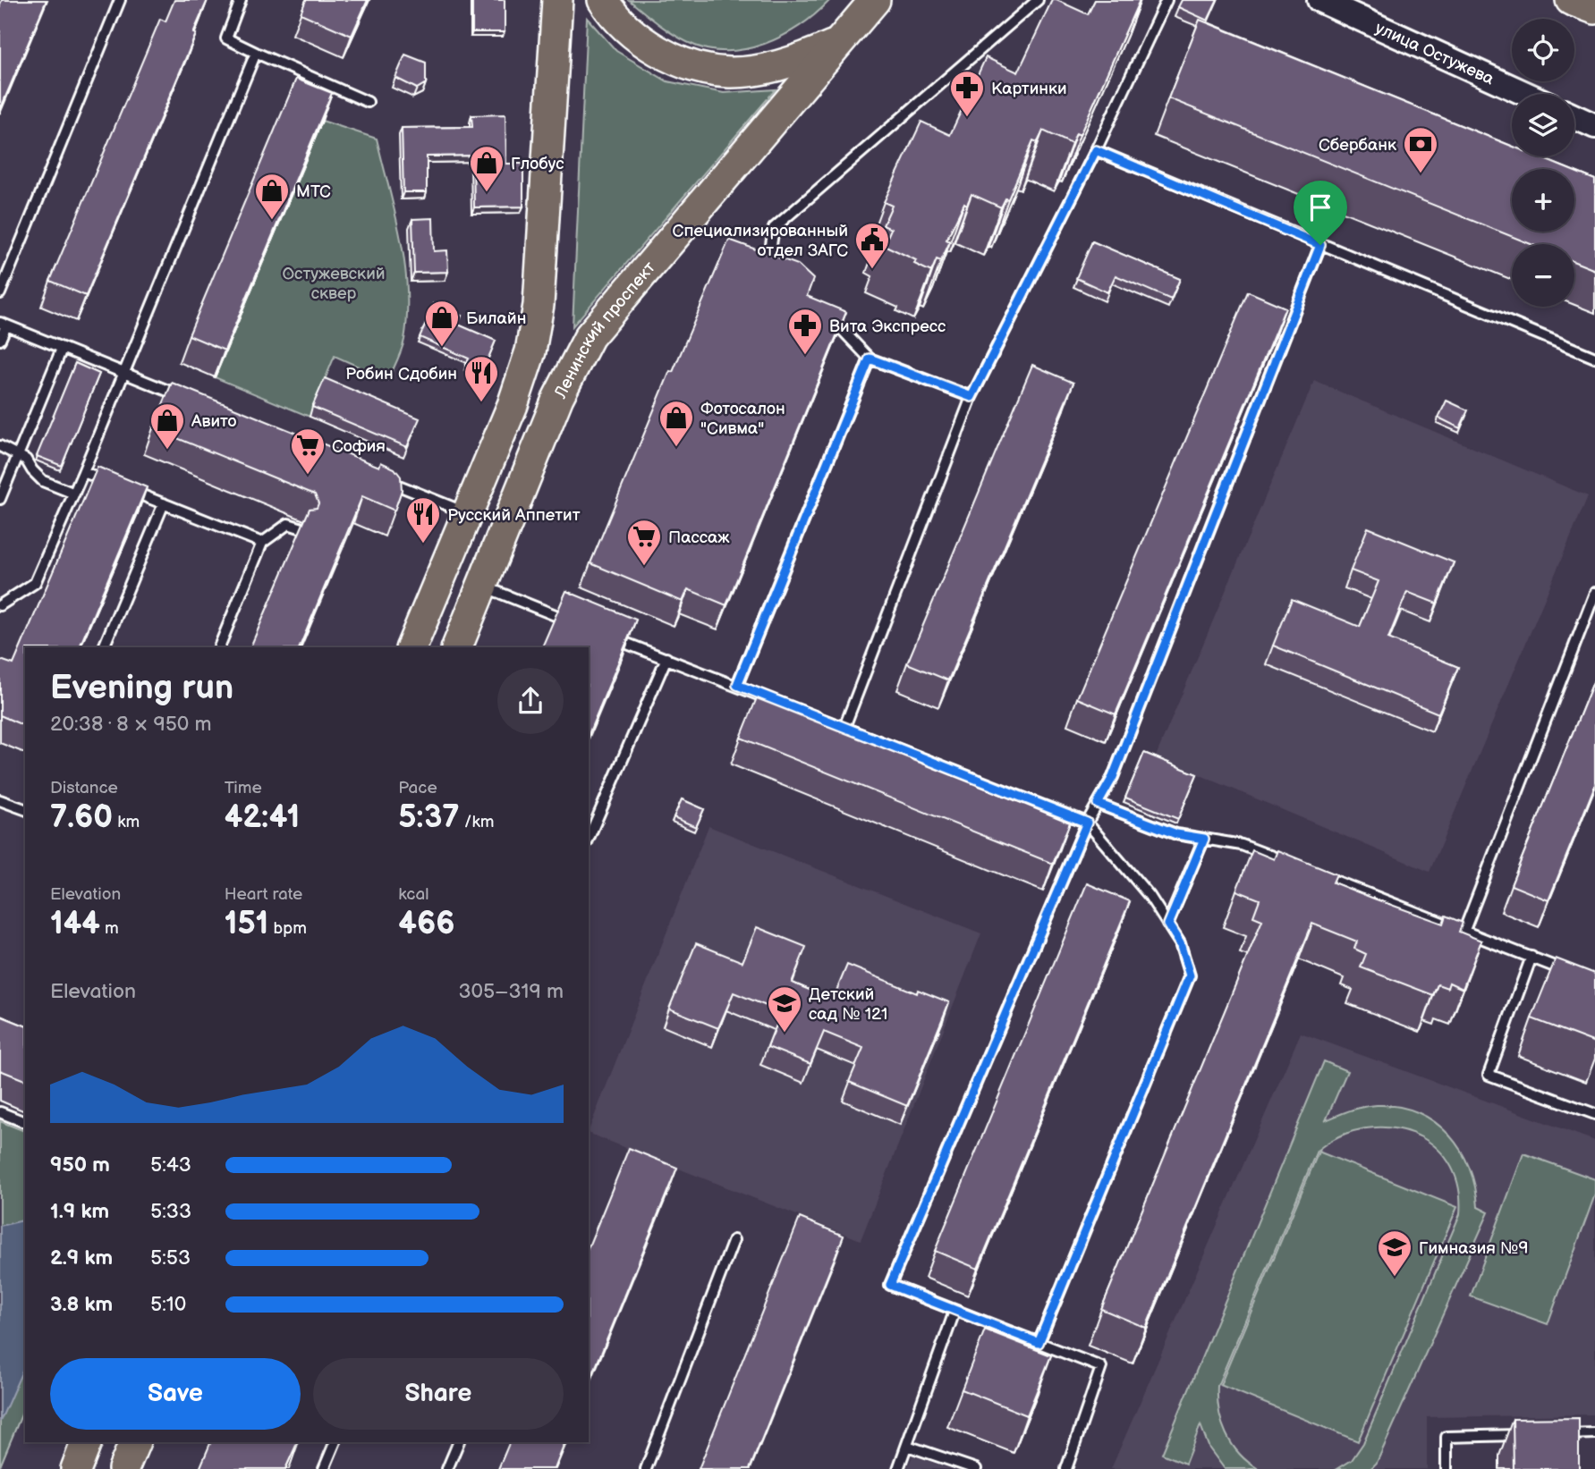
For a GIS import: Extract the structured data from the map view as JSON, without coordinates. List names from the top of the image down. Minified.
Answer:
{"streets":{"main road":["Ленинский проспект"],"street":["улица Остужева"]},"parks":["Остужевский сквер"],"places":{"pharmacy":["Картинки","Вита Экспресс"],"bank":["Сбербанк"],"shop":["Глобус","МТС","Билайн","Фотосалон \"Сивма\"","Авито"],"public building":["Специализированный отдел ЗАГС"],"restaurant":["Робин Сдобин","Русский Аппетит"],"supermarket":["София","Пассаж"],"school or university":["Детский сад № 121","Гимназия №9"]},"page":{"map_buttons":["+","−"],"heading":["Evening run","20:38 · 8 × 950 m"],"stats":[["Distance","7.60 km"],["Time","42:41"],["Pace","5:37 /km"],["Elevation","144 m"],["Heart rate","151 bpm"],["kcal","466"]],"chart":["Elevation","305–319 m"],"list":[{"name":"950 m","note":"5:43"},{"name":"1.9 km","note":"5:33"},{"name":"2.9 km","note":"5:53"},{"name":"3.8 km","note":"5:10"}],"buttons":["Save","Share"]}}
